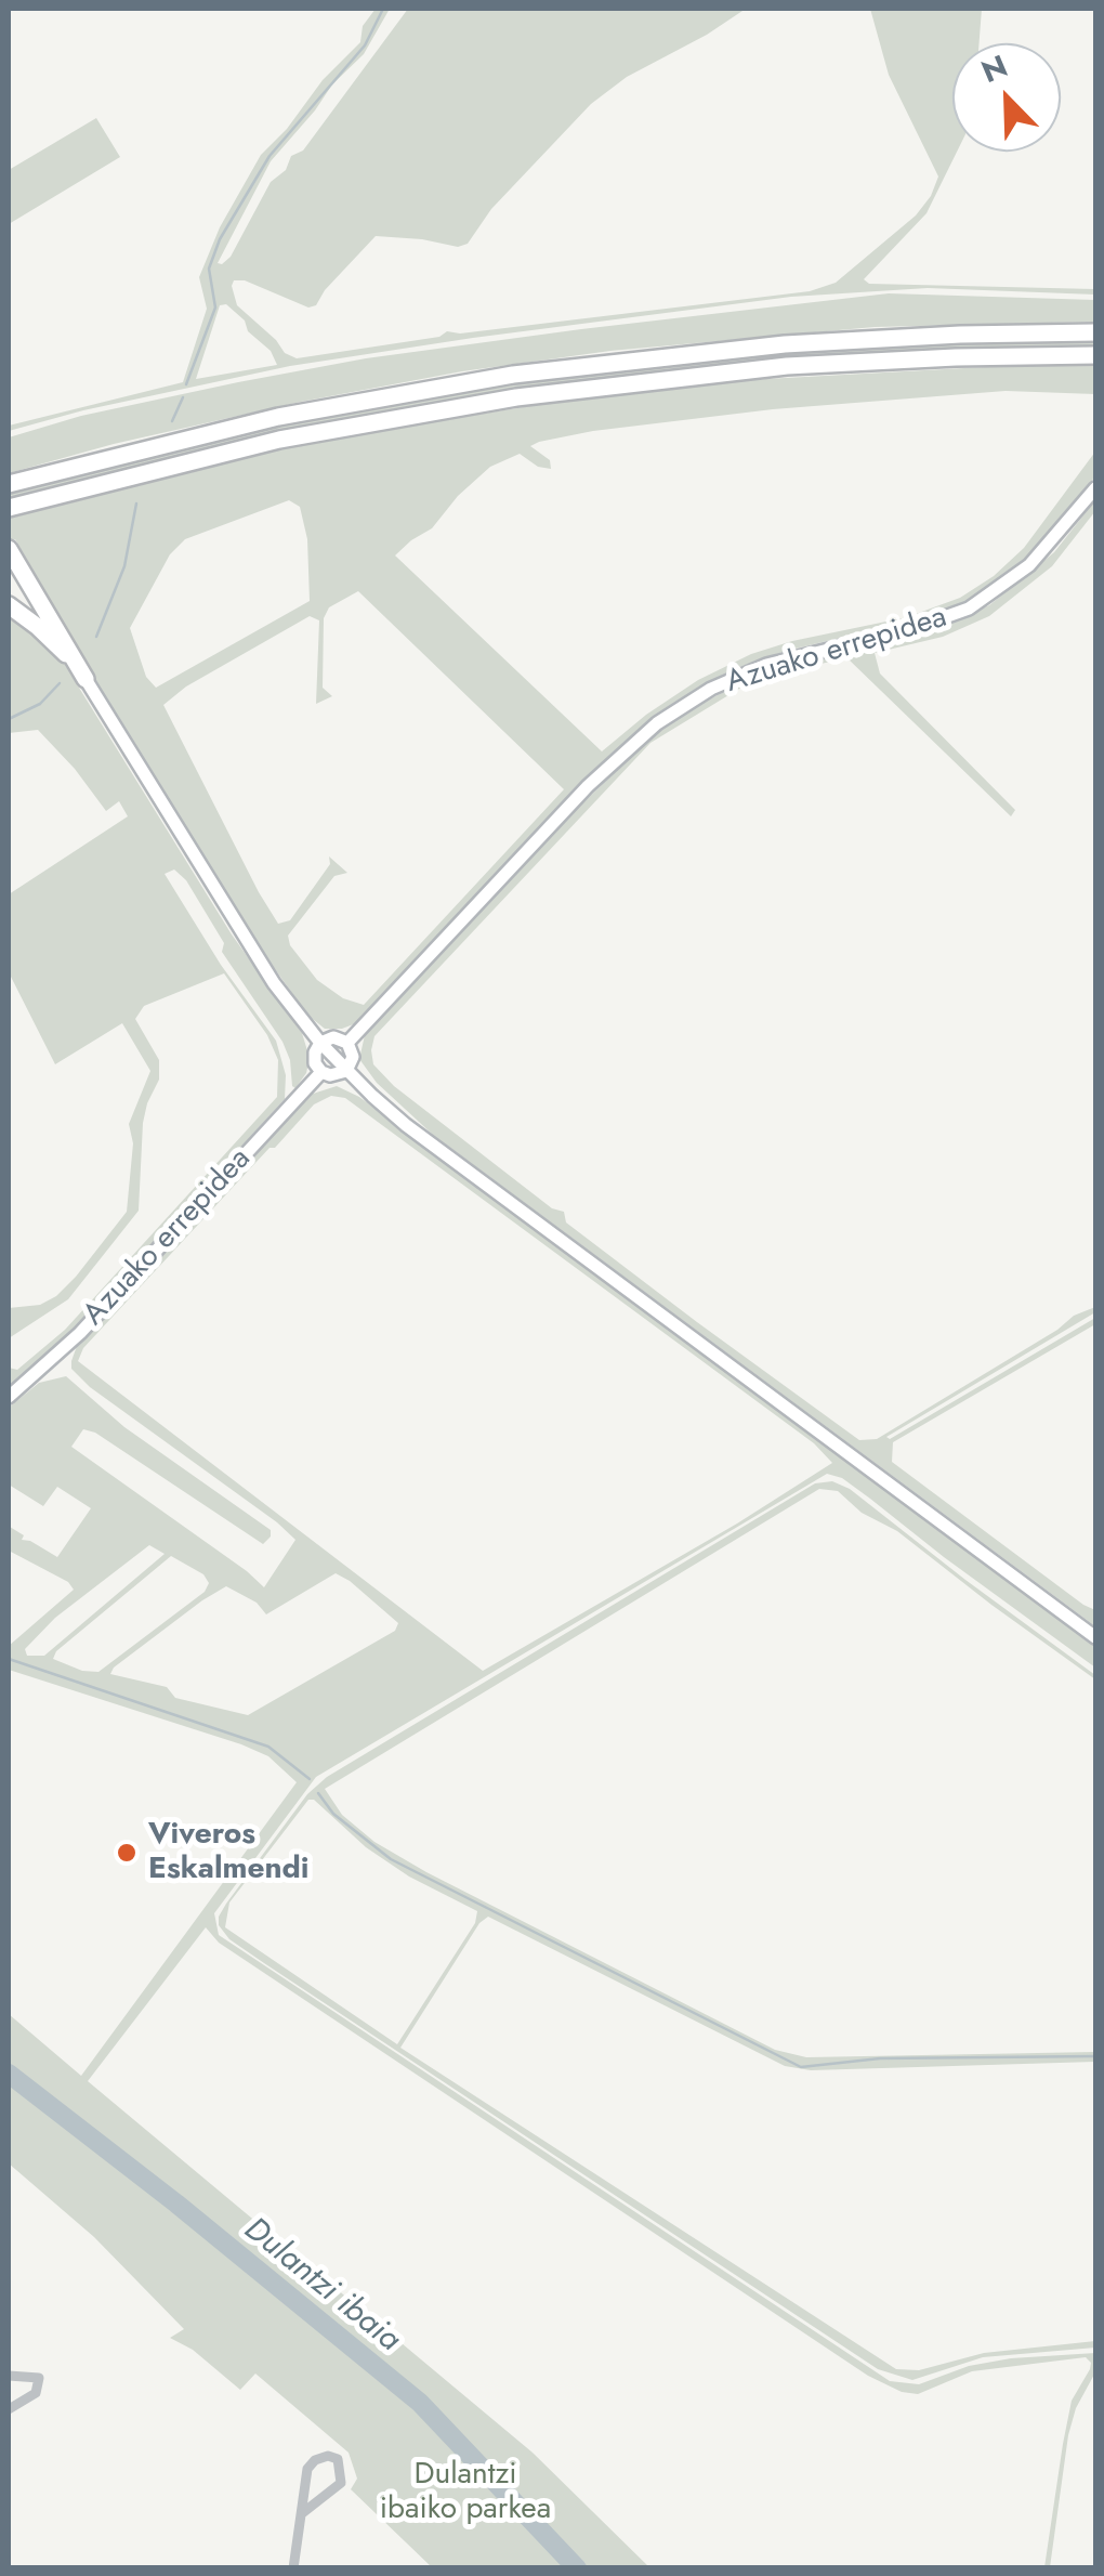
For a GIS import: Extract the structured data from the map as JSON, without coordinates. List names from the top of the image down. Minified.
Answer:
{"streets":{"main road":["Azuako errepidea"]},"water":["Dulantzi ibaia"],"parks":["Dulantzi ibaiko parkea"],"places":["Viveros Eskalmendi"],"north":"top left"}
